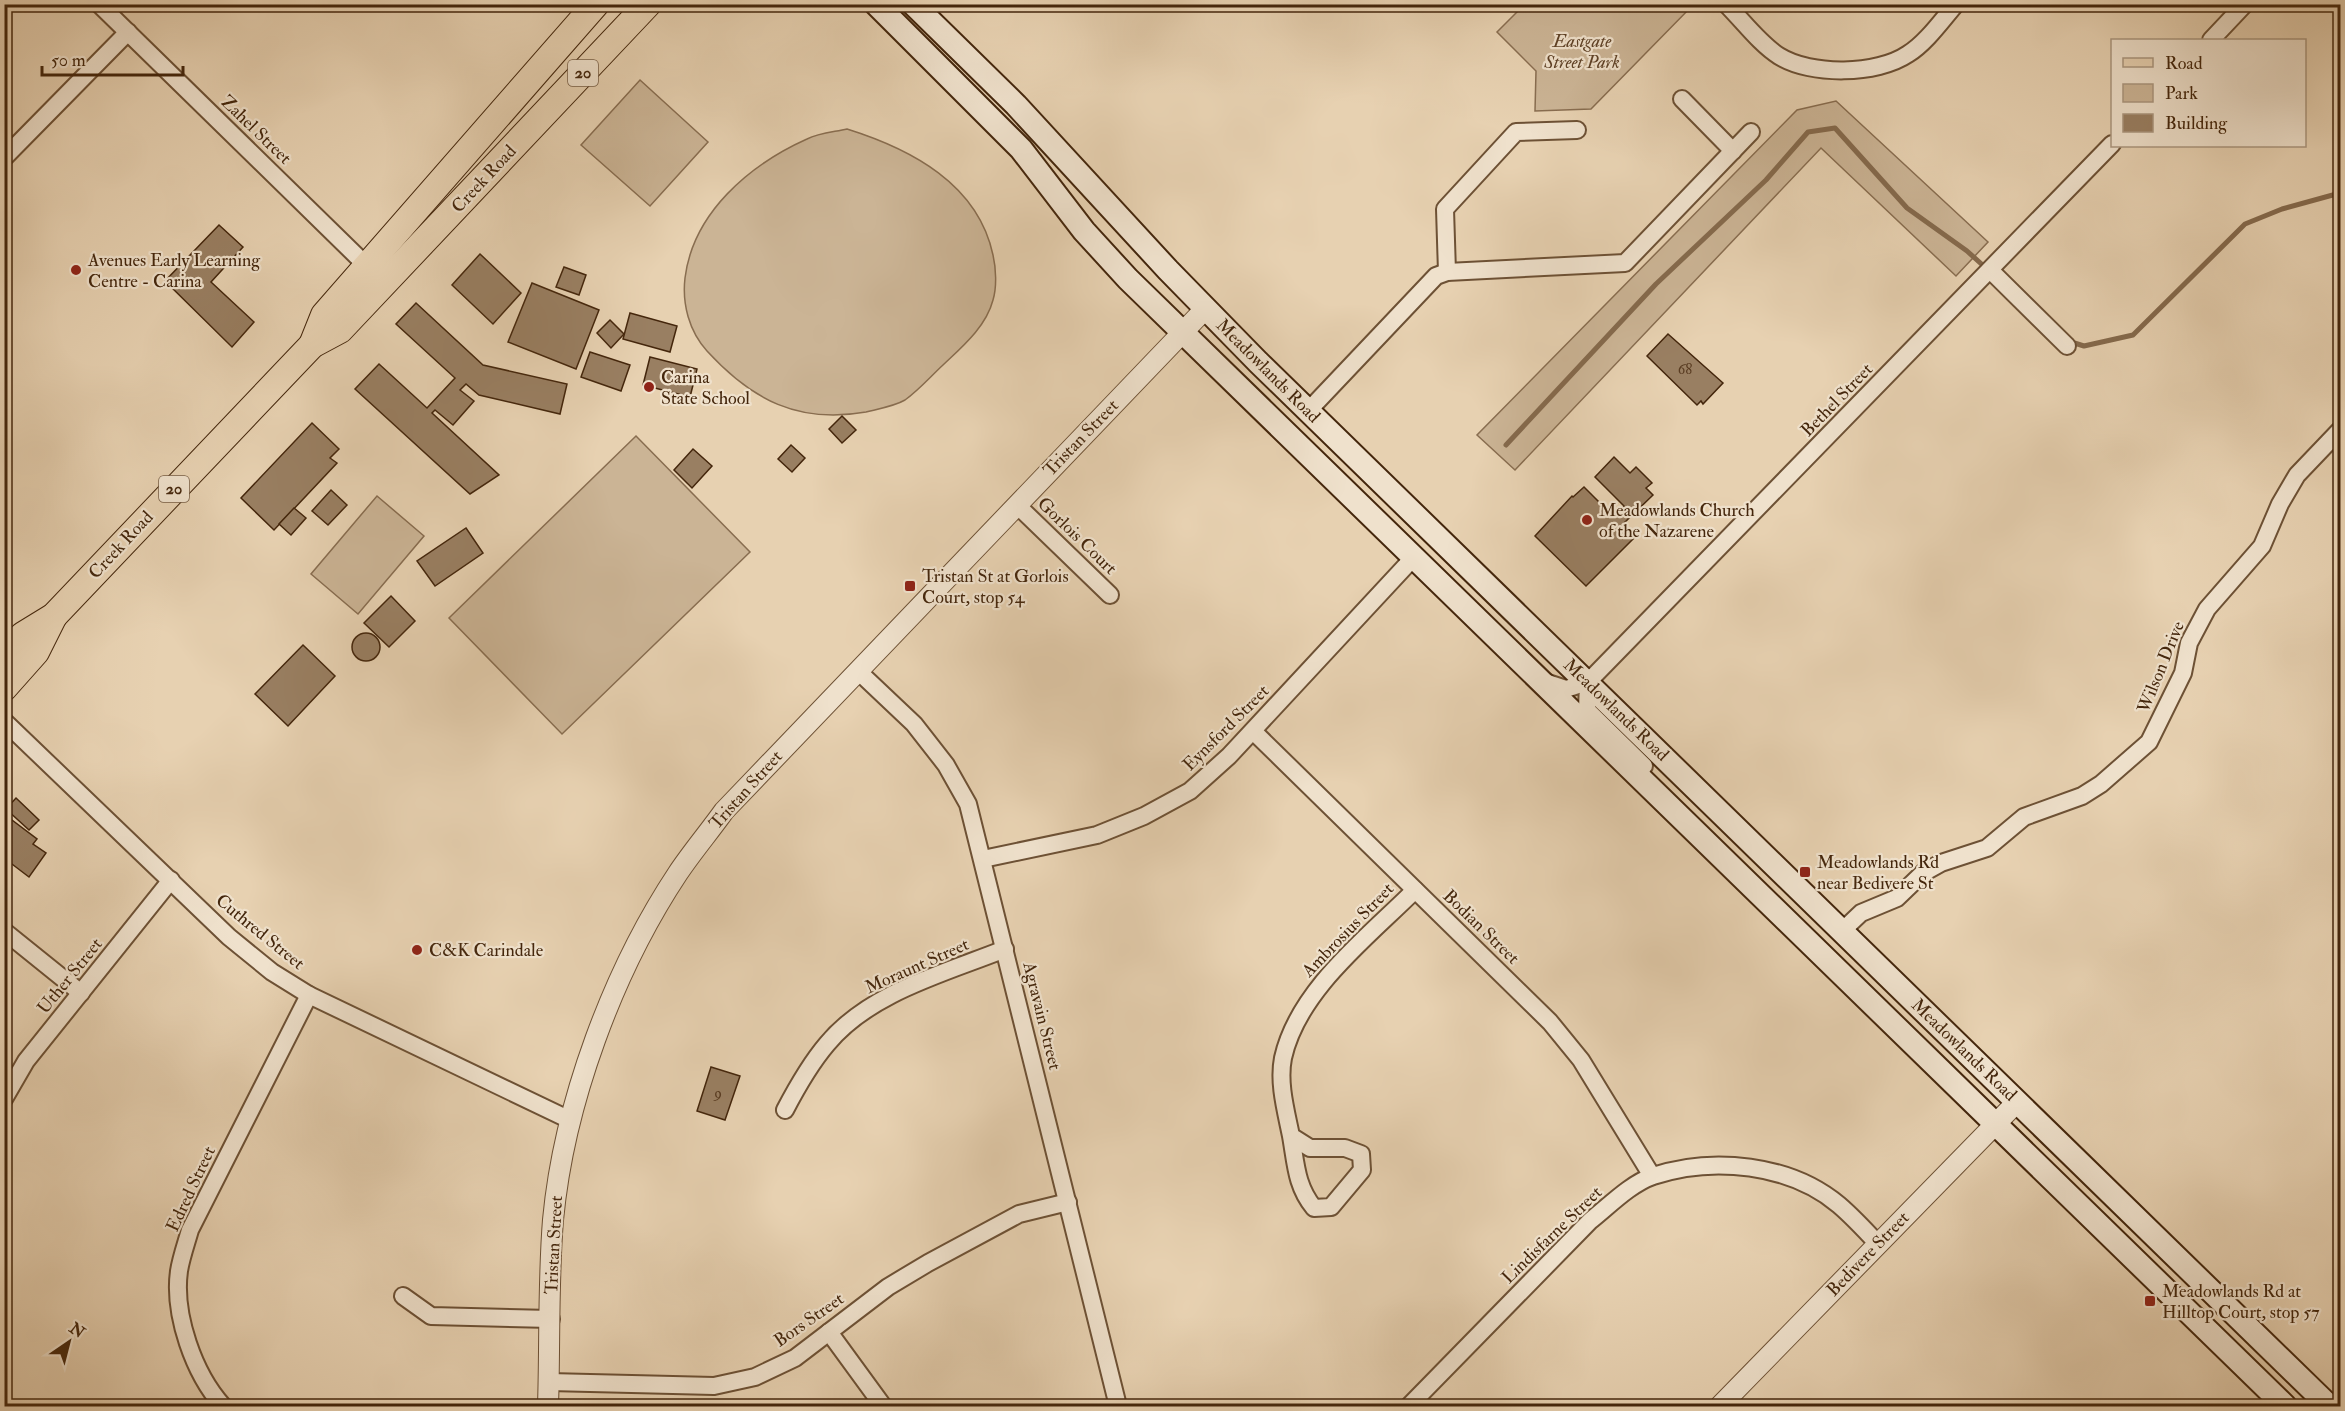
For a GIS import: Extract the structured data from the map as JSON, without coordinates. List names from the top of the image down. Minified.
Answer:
{"streets":{"main road":["20","Creek Road","Meadowlands Road"],"street":["Zahel Street","Bethel Street","Tristan Street","Gorlois Court","Wilson Drive","Eynsford Street","Bodian Street","Ambrosius Street","Cuthred Street","Moraunt Street","Uther Street","Agravain Street","Edred Street","Lindisfarne Street","Bedivere Street","Bors Street"]},"crossings":[["Zahel Street","Creek Road"],["Meadowlands Road","Bethel Street"],["Meadowlands Road","Tristan Street"],["Meadowlands Road","Wilson Drive"],["Meadowlands Road","Eynsford Street"],["Meadowlands Road","Bedivere Street"],["Tristan Street","Gorlois Court"],["Tristan Street","Cuthred Street"],["Tristan Street","Agravain Street"],["Tristan Street","Bors Street"],["Eynsford Street","Bodian Street"],["Eynsford Street","Agravain Street"],["Bodian Street","Ambrosius Street"],["Bodian Street","Lindisfarne Street"],["Cuthred Street","Uther Street"],["Cuthred Street","Edred Street"],["Moraunt Street","Agravain Street"],["Agravain Street","Bors Street"],["Lindisfarne Street","Bedivere Street"]],"parks":["Eastgate Street Park"],"places":{"other":["Avenues Early Learning Centre - Carina","Carina State School","Meadowlands Church of the Nazarene","C&K Carindale"],"transit":["Tristan St at Gorlois Court, stop 54","Meadowlands Rd near Bedivere St","Meadowlands Rd at Hilltop Court, stop 57"]},"house_numbers":["68","9"],"legend":["Road","Park","Building"],"scale_bar":"50 m","north":"top right"}
